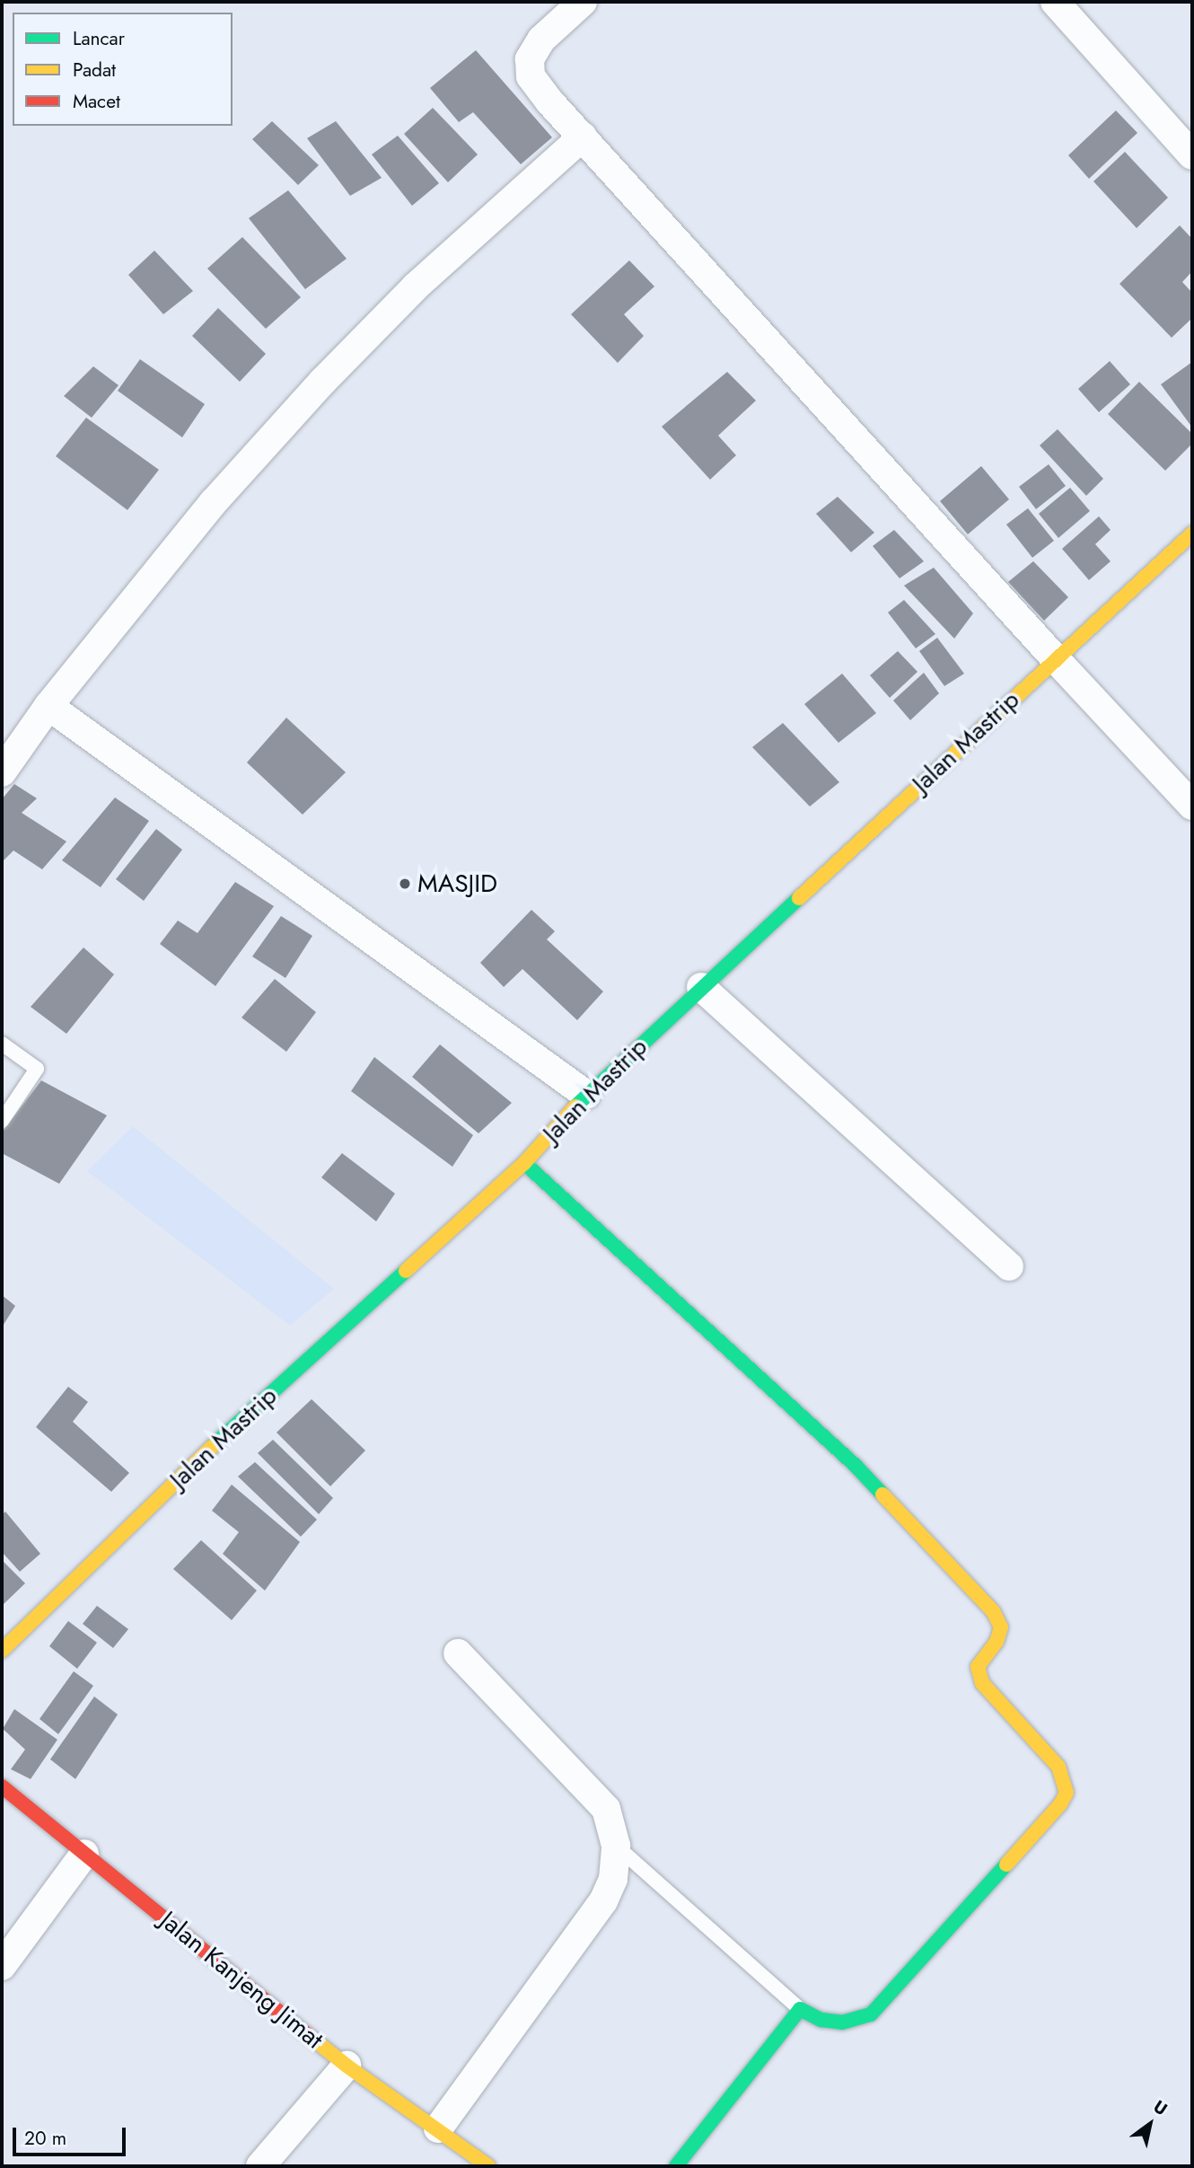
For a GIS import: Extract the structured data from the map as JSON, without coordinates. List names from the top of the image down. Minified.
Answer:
{"streets":{"main road":["Jalan Mastrip","Jalan Kanjeng Jimat"]},"places":["MASJID"],"legend":["Lancar","Padat","Macet"],"scale_bar":"20 m","north":"top right"}
